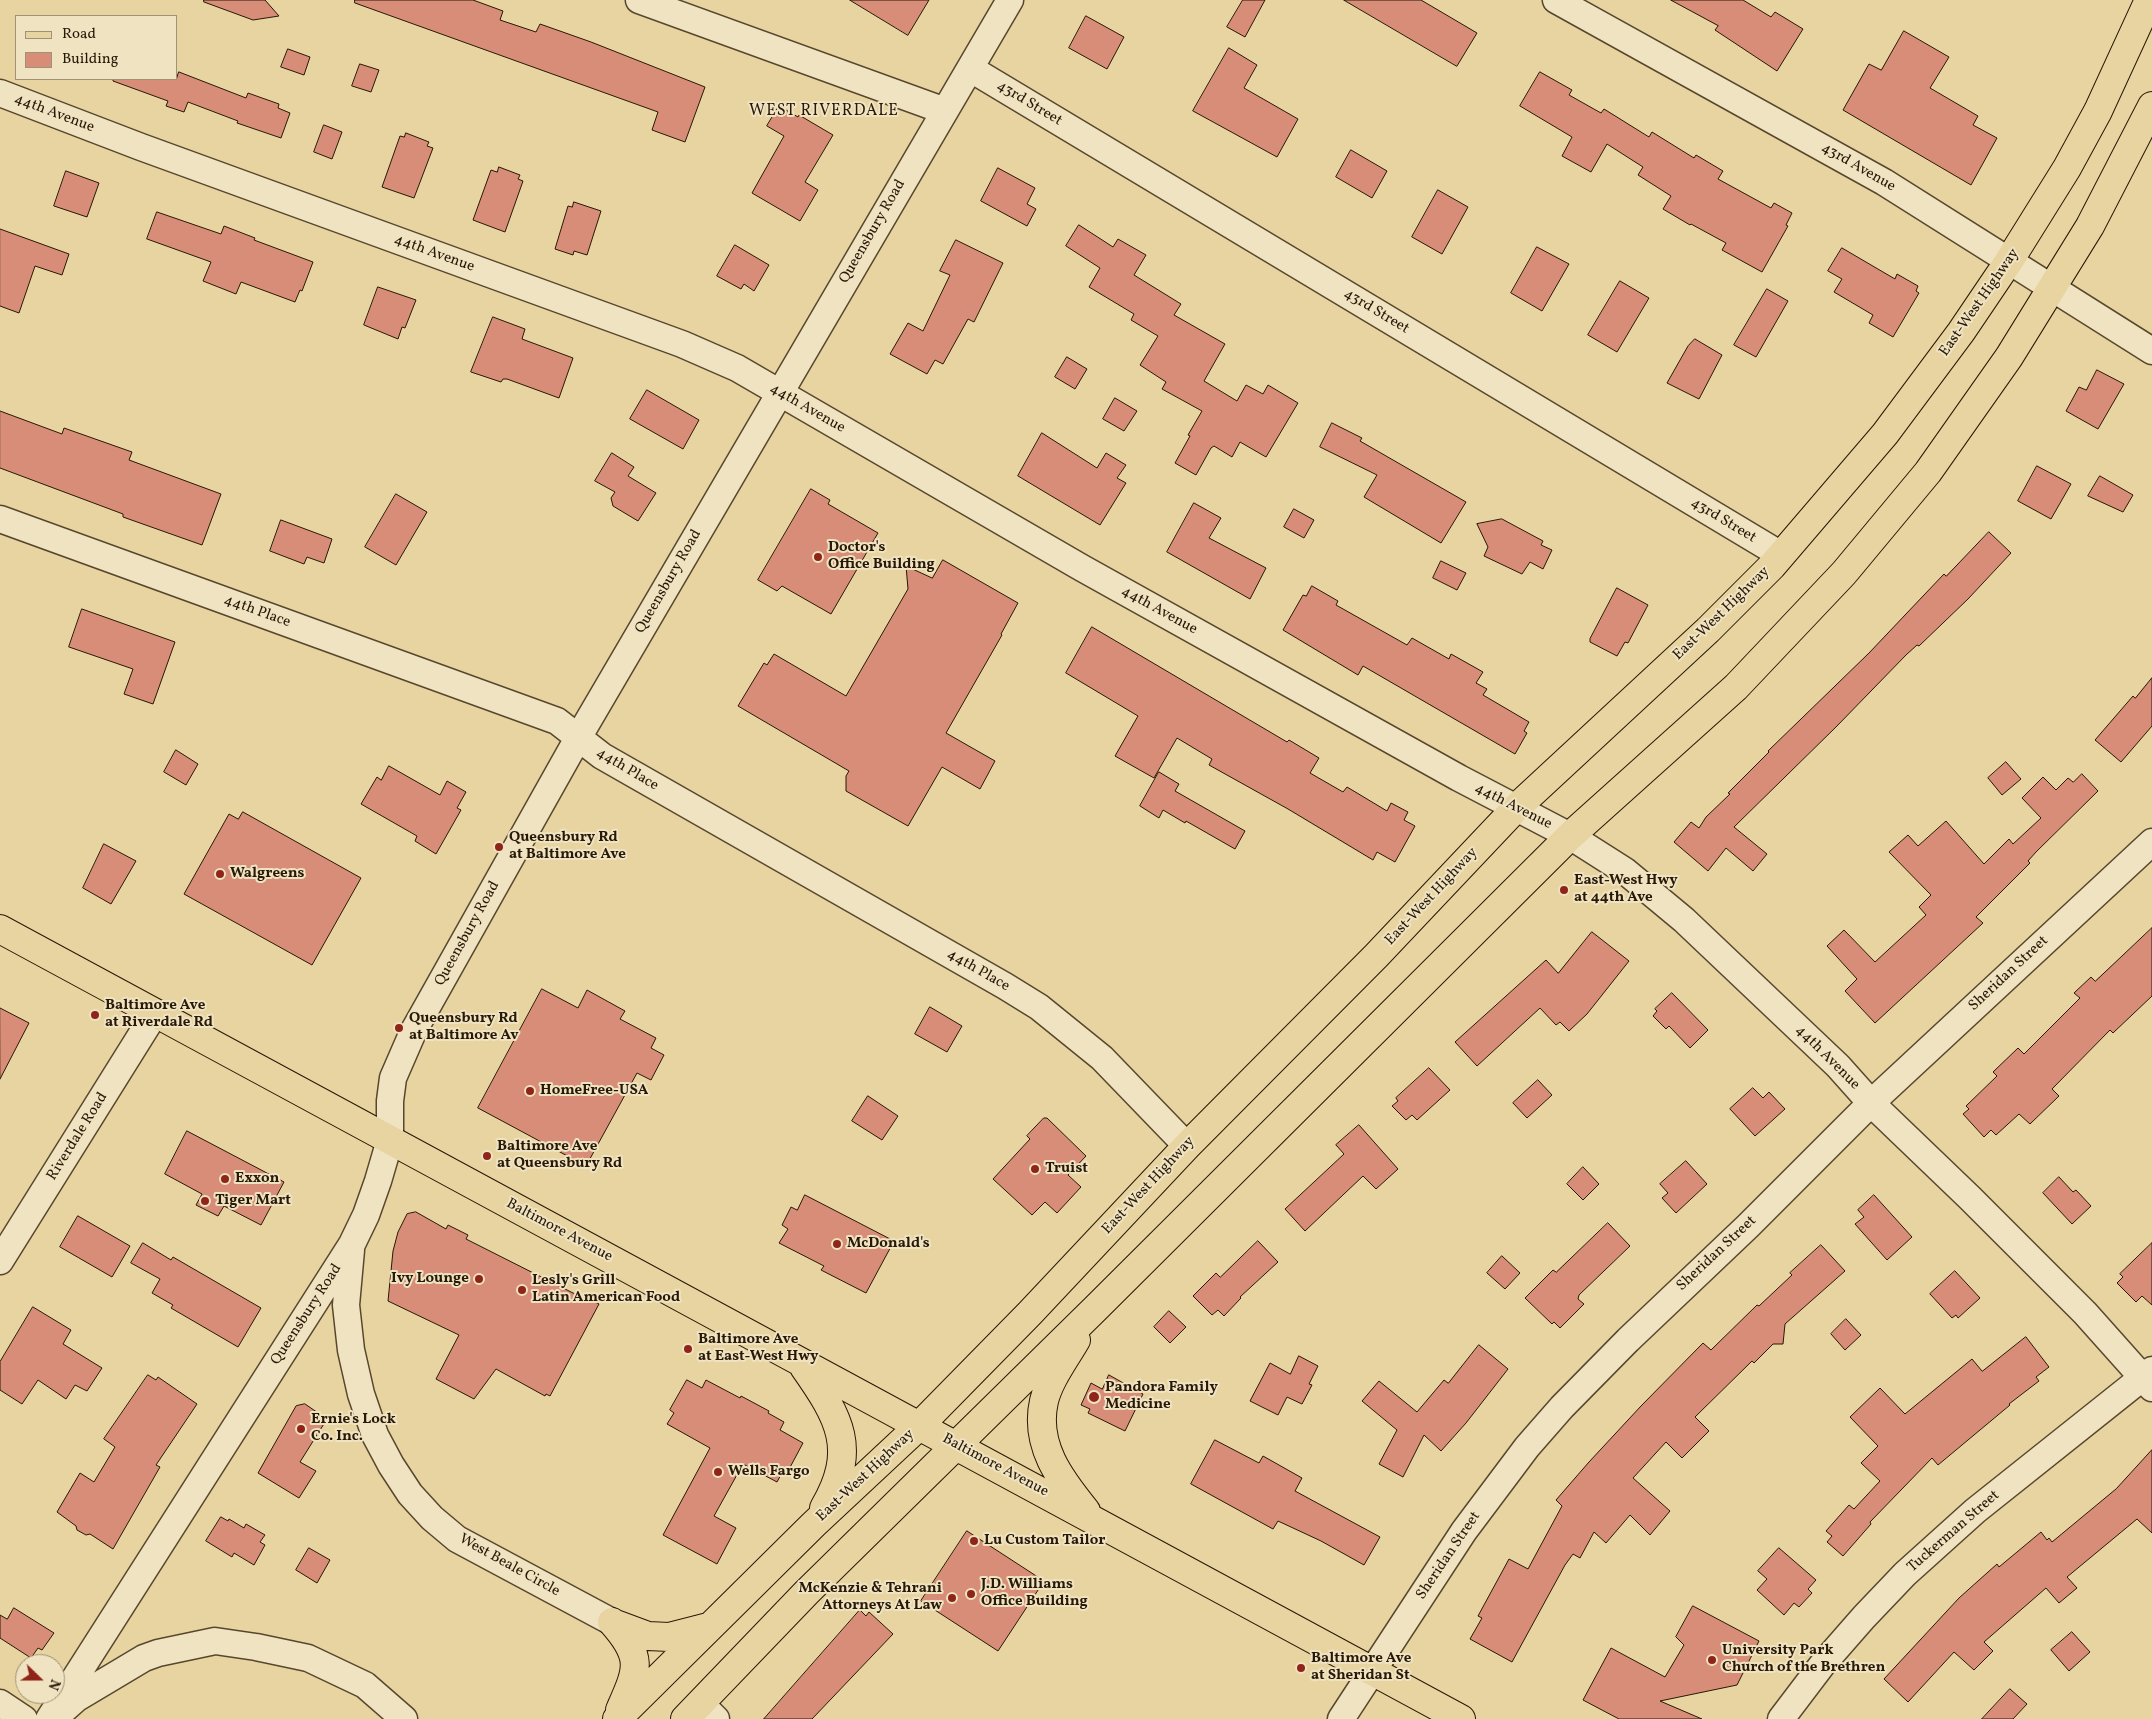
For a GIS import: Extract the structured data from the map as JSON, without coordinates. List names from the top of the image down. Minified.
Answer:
{"streets":{"main road":["East-West Highway","Baltimore Avenue"],"street":["43rd Street","44th Avenue","43rd Avenue","Queensbury Road","44th Place","Sheridan Street","Riverdale Road","Tuckerman Street","West Beale Circle"]},"crossings":[["43rd Street","Queensbury Road"],["43rd Street","East-West Highway"],["44th Avenue","Queensbury Road"],["44th Avenue","East-West Highway"],["44th Avenue","Sheridan Street"],["44th Avenue","Tuckerman Street"],["43rd Avenue","East-West Highway"],["Queensbury Road","44th Place"],["Queensbury Road","Baltimore Avenue"],["Queensbury Road","West Beale Circle"],["East-West Highway","44th Place"],["East-West Highway","Baltimore Avenue"],["Sheridan Street","Baltimore Avenue"],["Riverdale Road","Baltimore Avenue"]],"districts":["WEST RIVERDALE"],"places":["Doctor's Office Building","Queensbury Rd at Baltimore Ave","Walgreens","East-West Hwy at 44th Ave","Baltimore Ave at Riverdale Rd","Queensbury Rd at Baltimore Av","HomeFree-USA","Baltimore Ave at Queensbury Rd","Truist","Exxon","Tiger Mart","McDonald's","Ivy Lounge","Lesly's Grill Latin American Food","Baltimore Ave at East-West Hwy","Pandora Family Medicine","Ernie's Lock Co. Inc.","Wells Fargo","Lu Custom Tailor","J.D. Williams Office Building","McKenzie & Tehrani Attorneys At Law","University Park Church of the Brethren","Baltimore Ave at Sheridan St"],"legend":["Road","Building"],"north":"right"}
